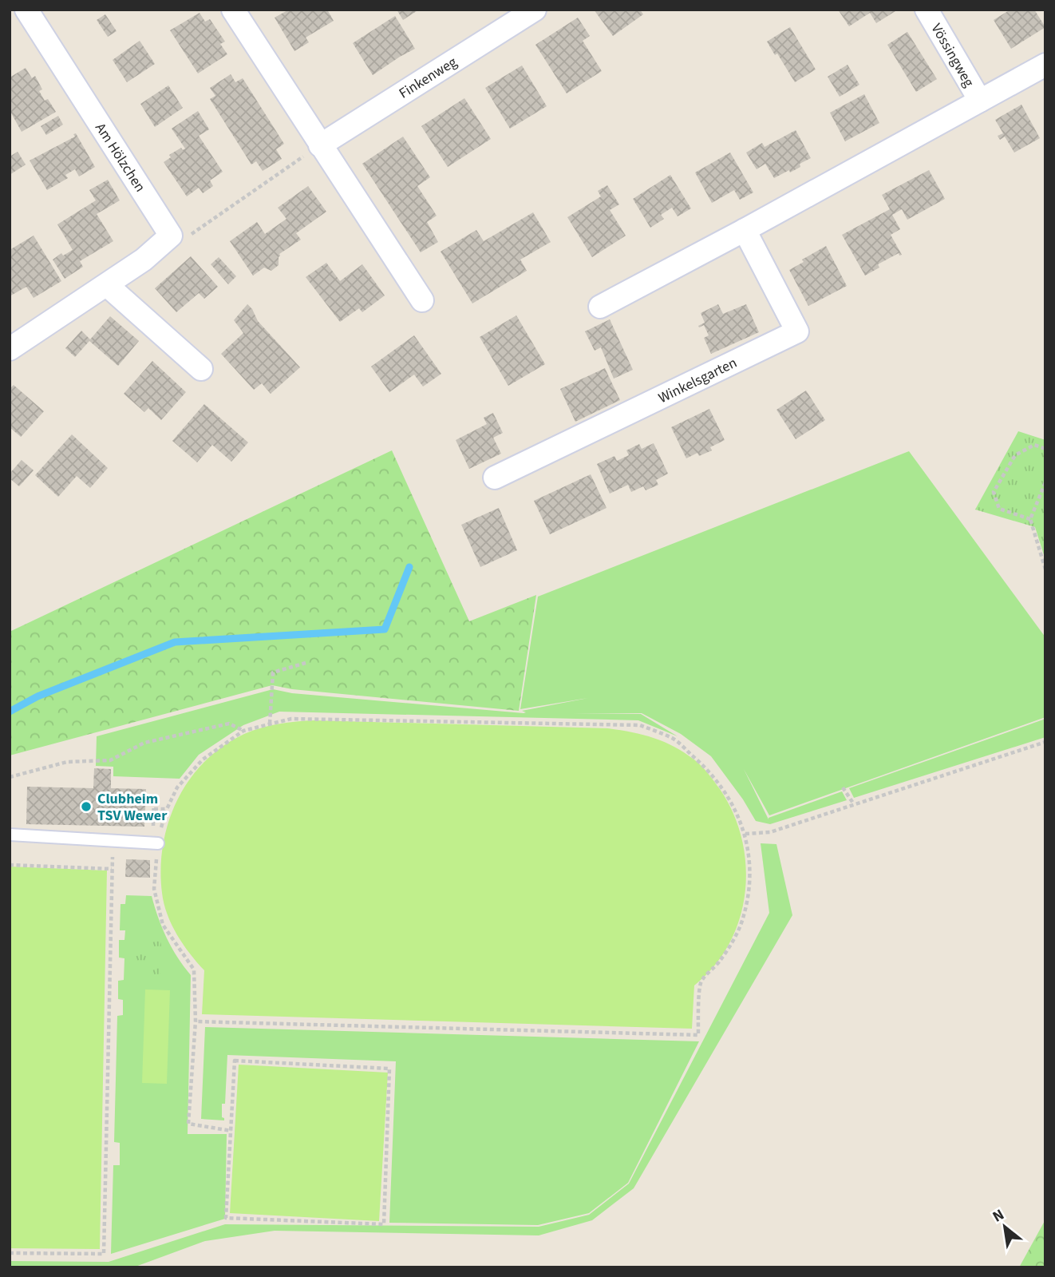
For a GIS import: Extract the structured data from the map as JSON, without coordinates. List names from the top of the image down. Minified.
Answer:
{"streets":{"street":["Vössingweg","Finkenweg","Am Hölzchen","Winkelsgarten"]},"places":["Clubheim TSV Wewer"],"north":"top left"}
